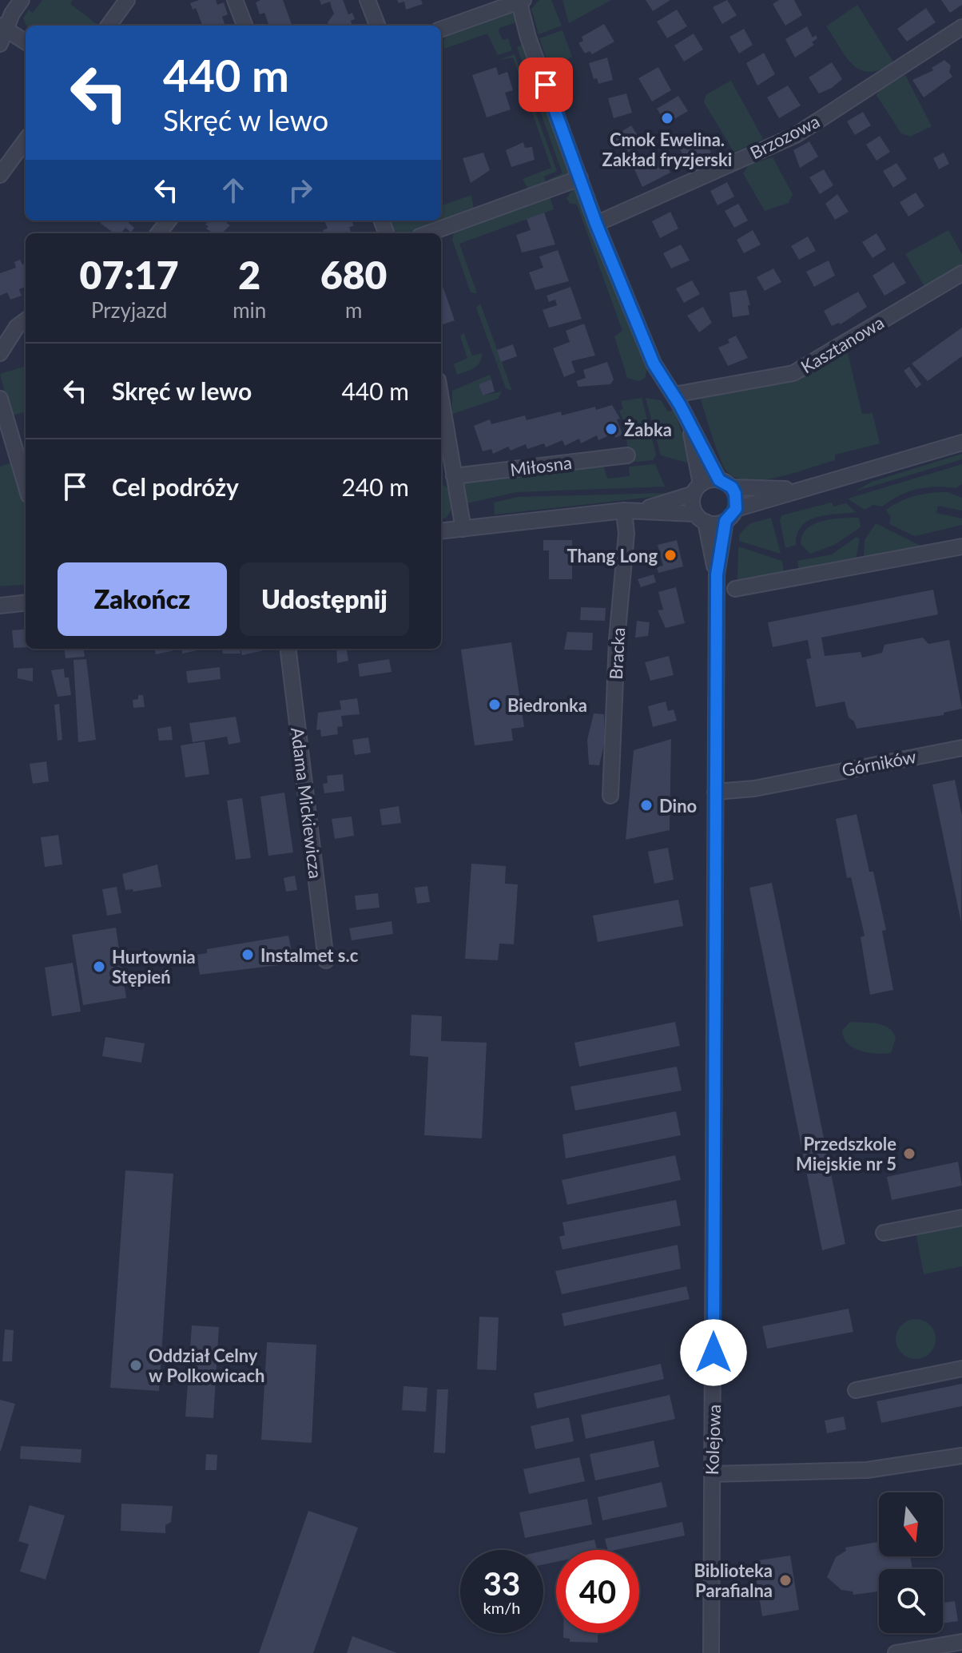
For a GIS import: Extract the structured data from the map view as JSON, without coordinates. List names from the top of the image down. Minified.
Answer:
{"streets":{"street":["Brzozowa","Kasztanowa","Miłosna","Bracka","Górników","Adama Mickiewicza","Kolejowa"]},"crossings":[["Górników","Kolejowa"]],"places":["Cmok Ewelina. Zakład fryzjerski","Żabka","Thang Long","Biedronka","Dino","Instalmet s.c","Hurtownia Stępień","Przedszkole Miejskie nr 5","Oddział Celny w Polkowicach","Biblioteka Parafialna"],"north":"bottom","page":{"turn":["440 m","Skręć w lewo"],"eta":["07:17","Przyjazd","2","min","680","m"],"list":[{"name":"Skręć w lewo","value":"440 m"},{"name":"Cel podróży","value":"240 m"}],"buttons":["Zakończ","Udostępnij"],"speed":"33 km/h","limit":"40"}}
